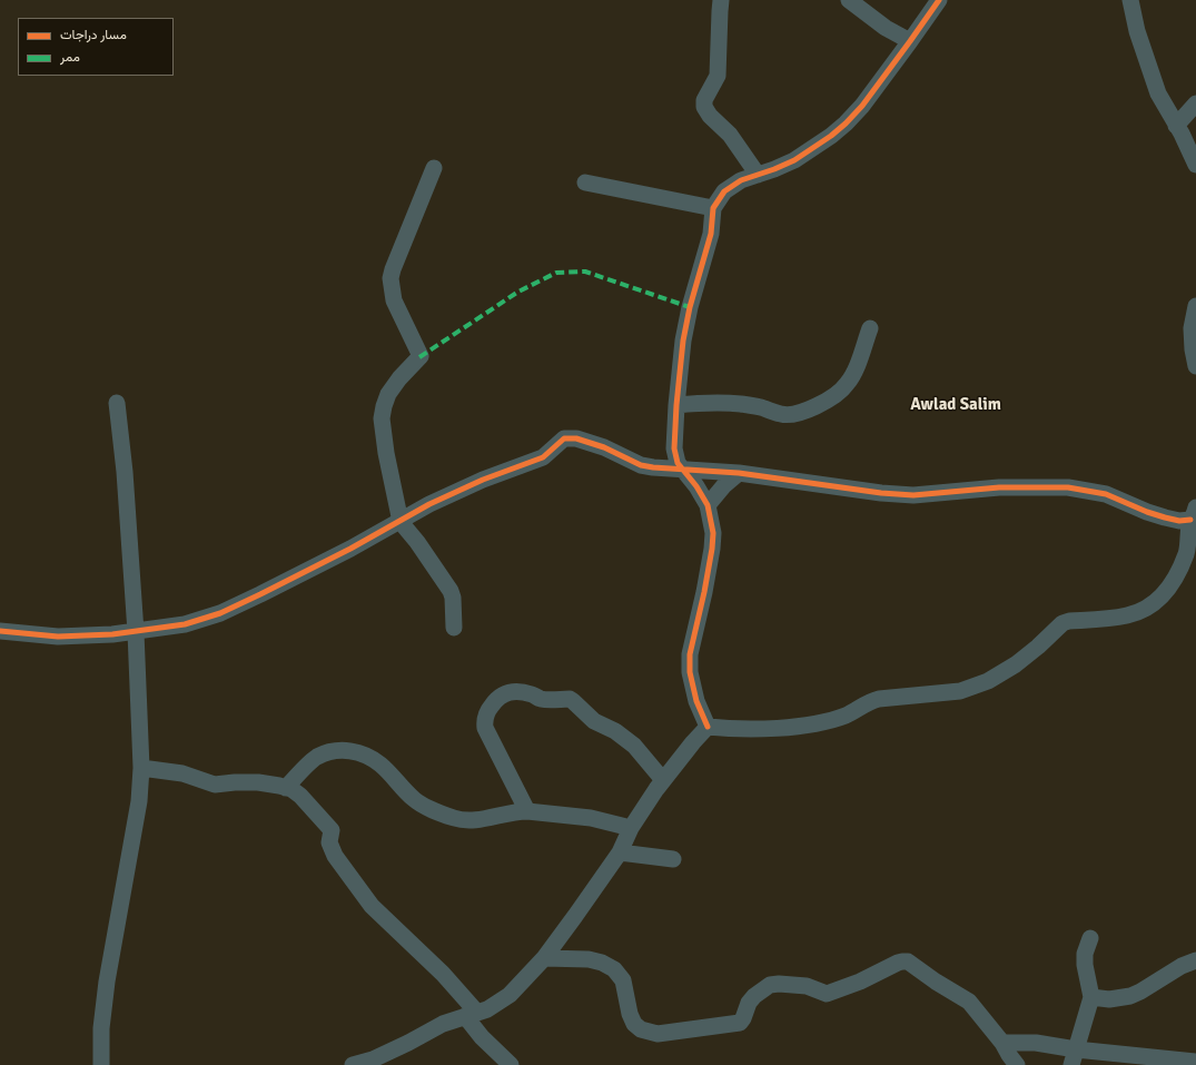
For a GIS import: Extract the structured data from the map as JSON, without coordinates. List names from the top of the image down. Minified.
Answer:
{"districts":["Awlad Salim"],"legend":["مسار دراجات","ممر"]}
